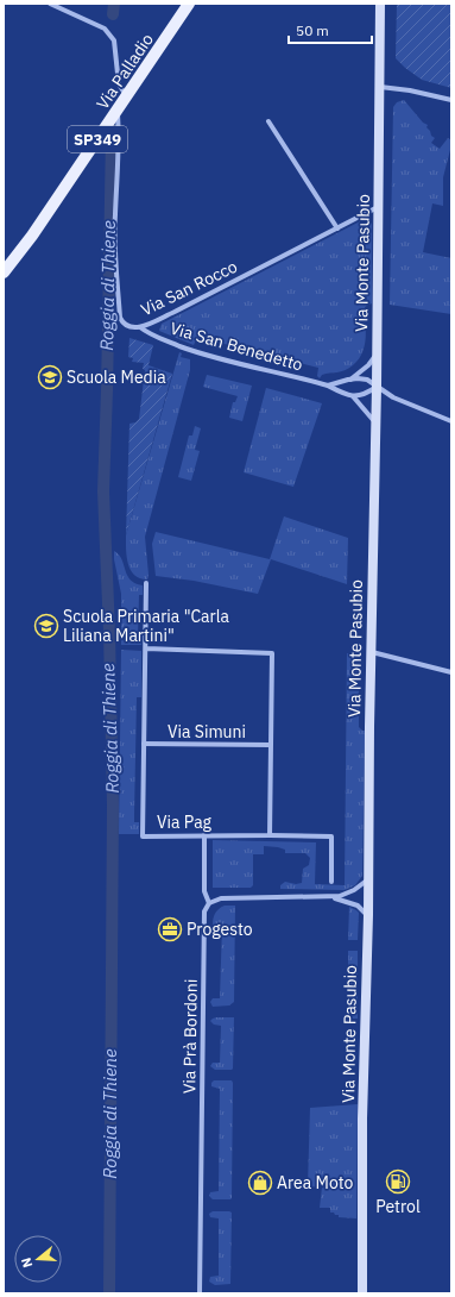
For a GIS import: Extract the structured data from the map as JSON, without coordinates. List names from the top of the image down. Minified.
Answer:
{"streets":{"main road":["Via Palladio","SP349","Via Monte Pasubio"],"street":["Via San Rocco","Via San Benedetto","Via Simuni","Via Pag","Via Prà Bordoni"]},"crossings":[["Via Palladio","Via San Rocco"],["Via Monte Pasubio","Via San Rocco"],["Via Monte Pasubio","Via San Benedetto"],["Via San Rocco","Via San Benedetto"],["Via Simuni","Via Pag"]],"water":["Roggia di Thiene"],"places":{"school or university":["Scuola Media","Scuola Primaria \"Carla Liliana Martini\""],"office":["Progesto"],"fuel station":["Petrol"],"shop":["Area Moto"]},"scale_bar":"50 m","north":"left"}
